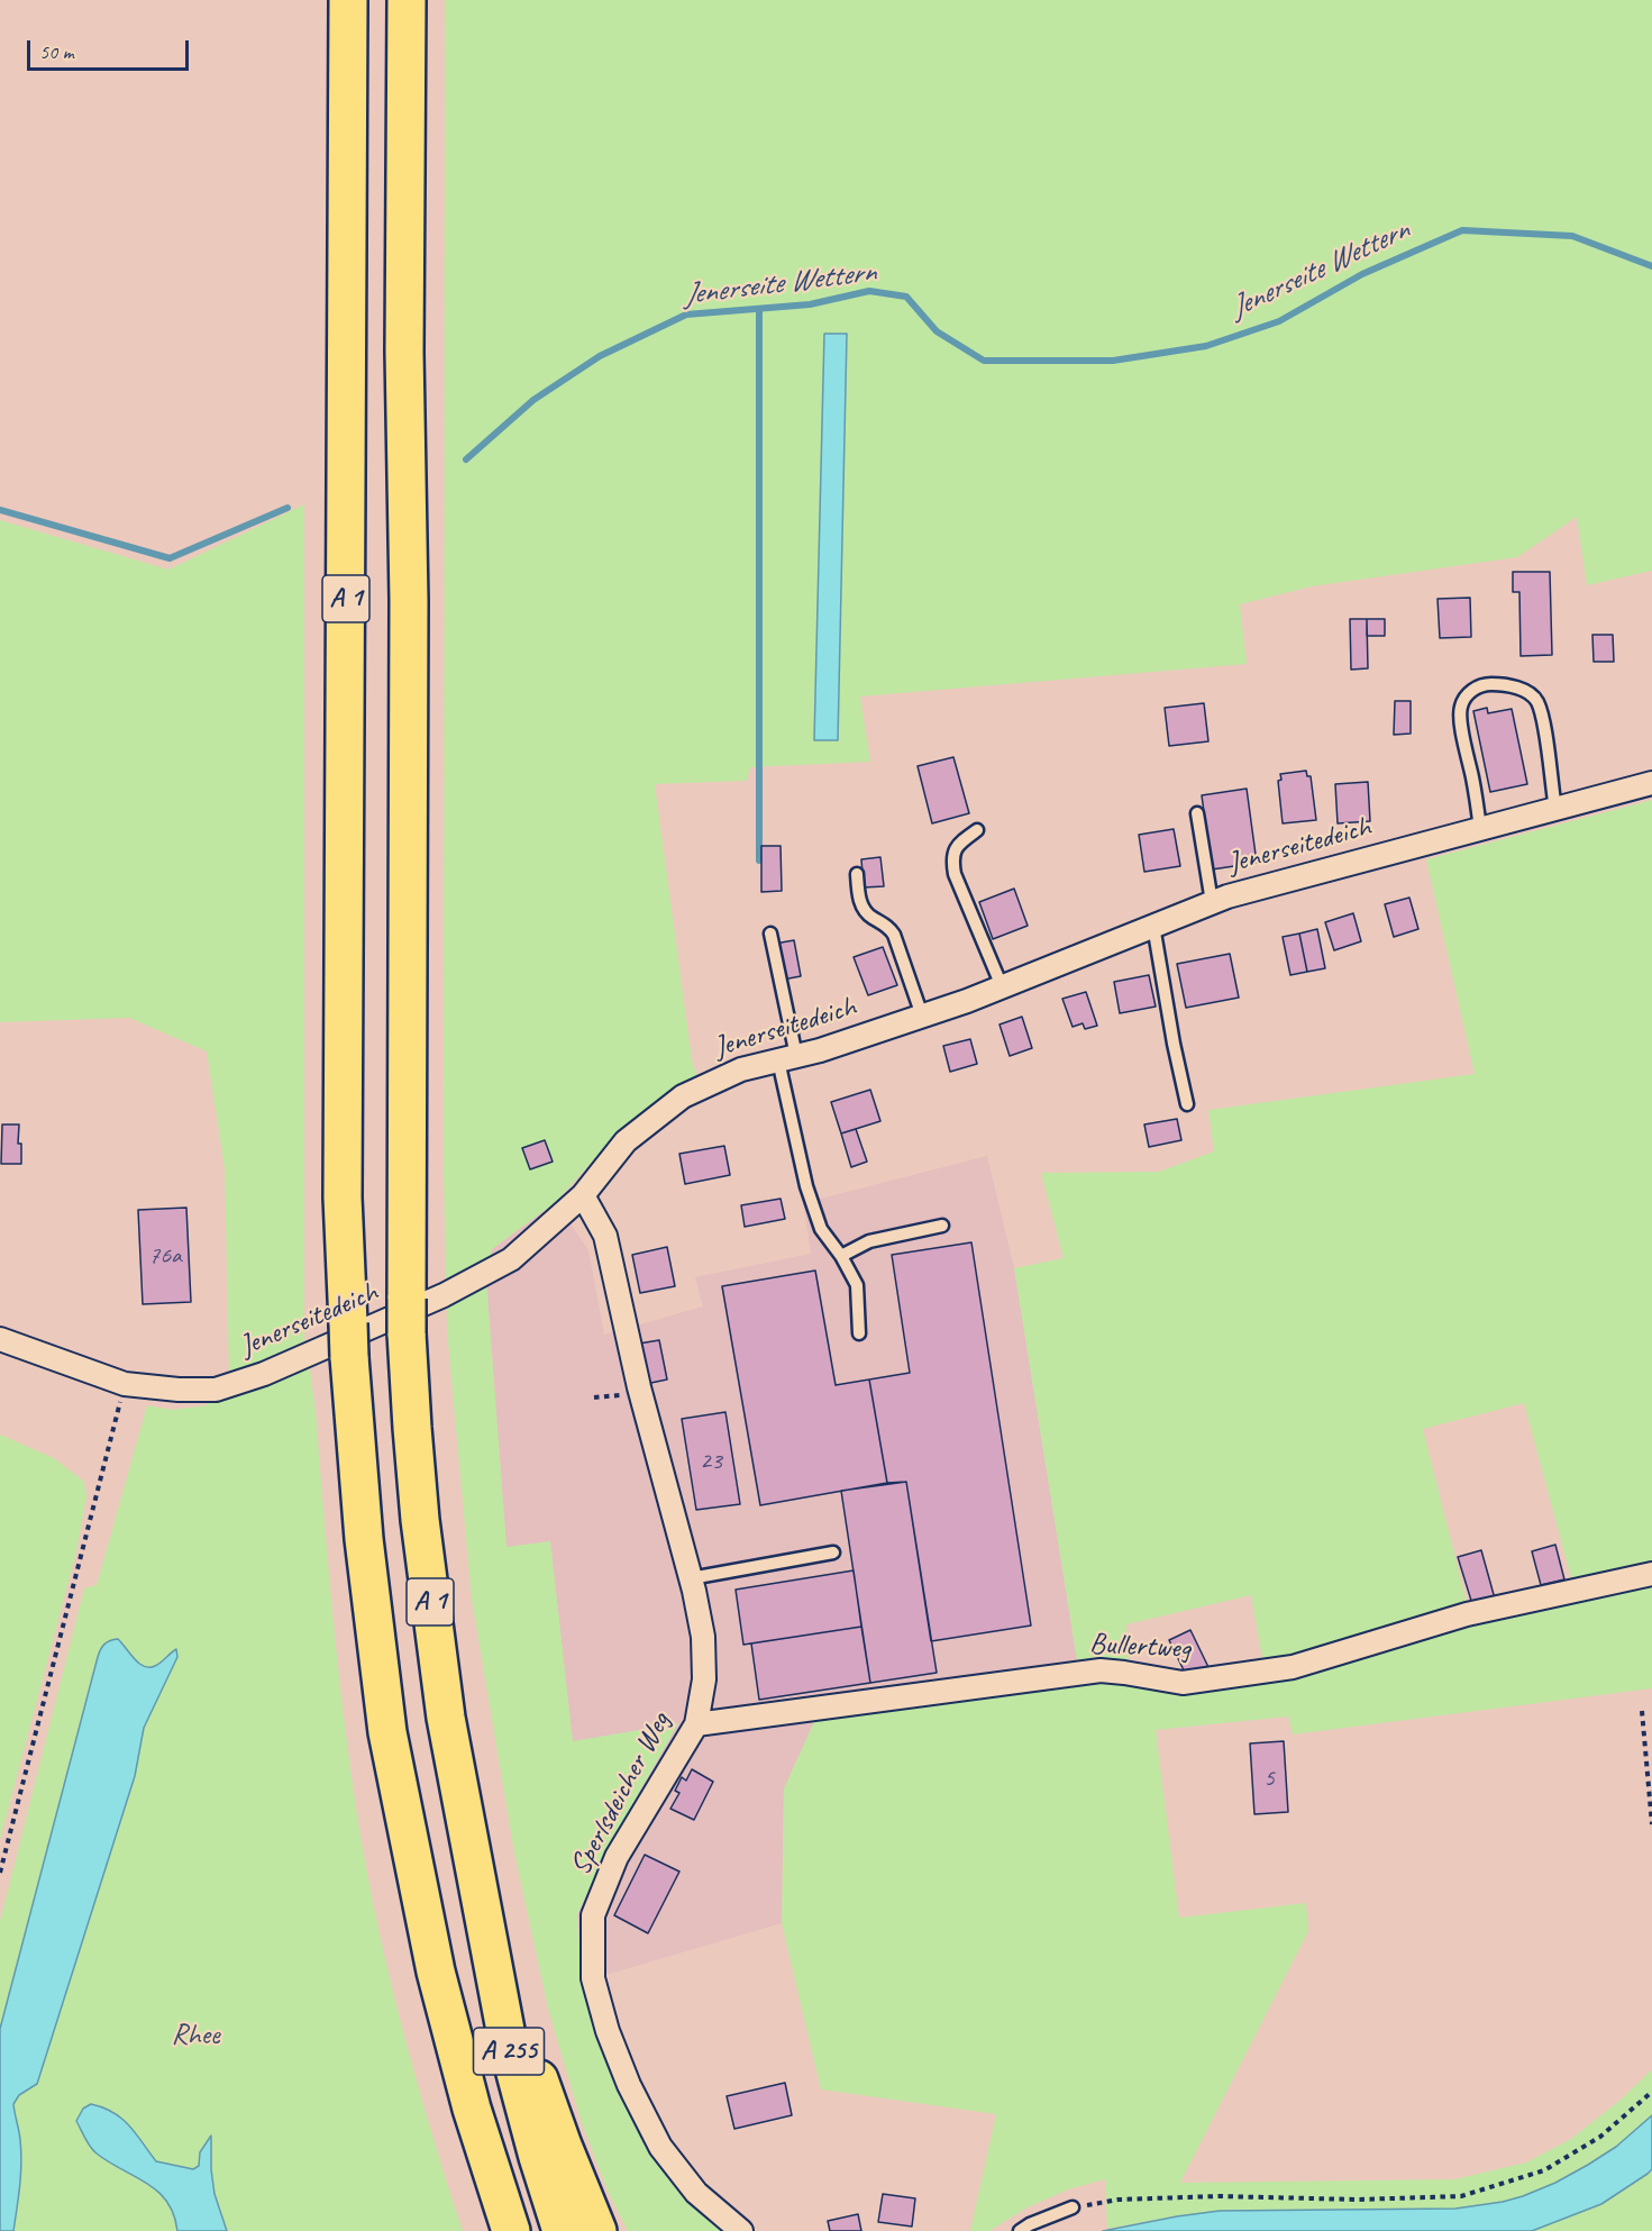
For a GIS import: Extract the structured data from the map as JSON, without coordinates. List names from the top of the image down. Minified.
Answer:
{"streets":{"highway":["A 1","A 255"],"street":["Jenerseitedeich","Bullertweg","Sperlsdeicher Weg"]},"crossings":[["A 1","A 255"],["Jenerseitedeich","Sperlsdeicher Weg"],["Bullertweg","Sperlsdeicher Weg"]],"water":["Jenerseite Wettern"],"parks":["Rhee"],"house_numbers":["76a","23","5"],"scale_bar":"50 m"}
